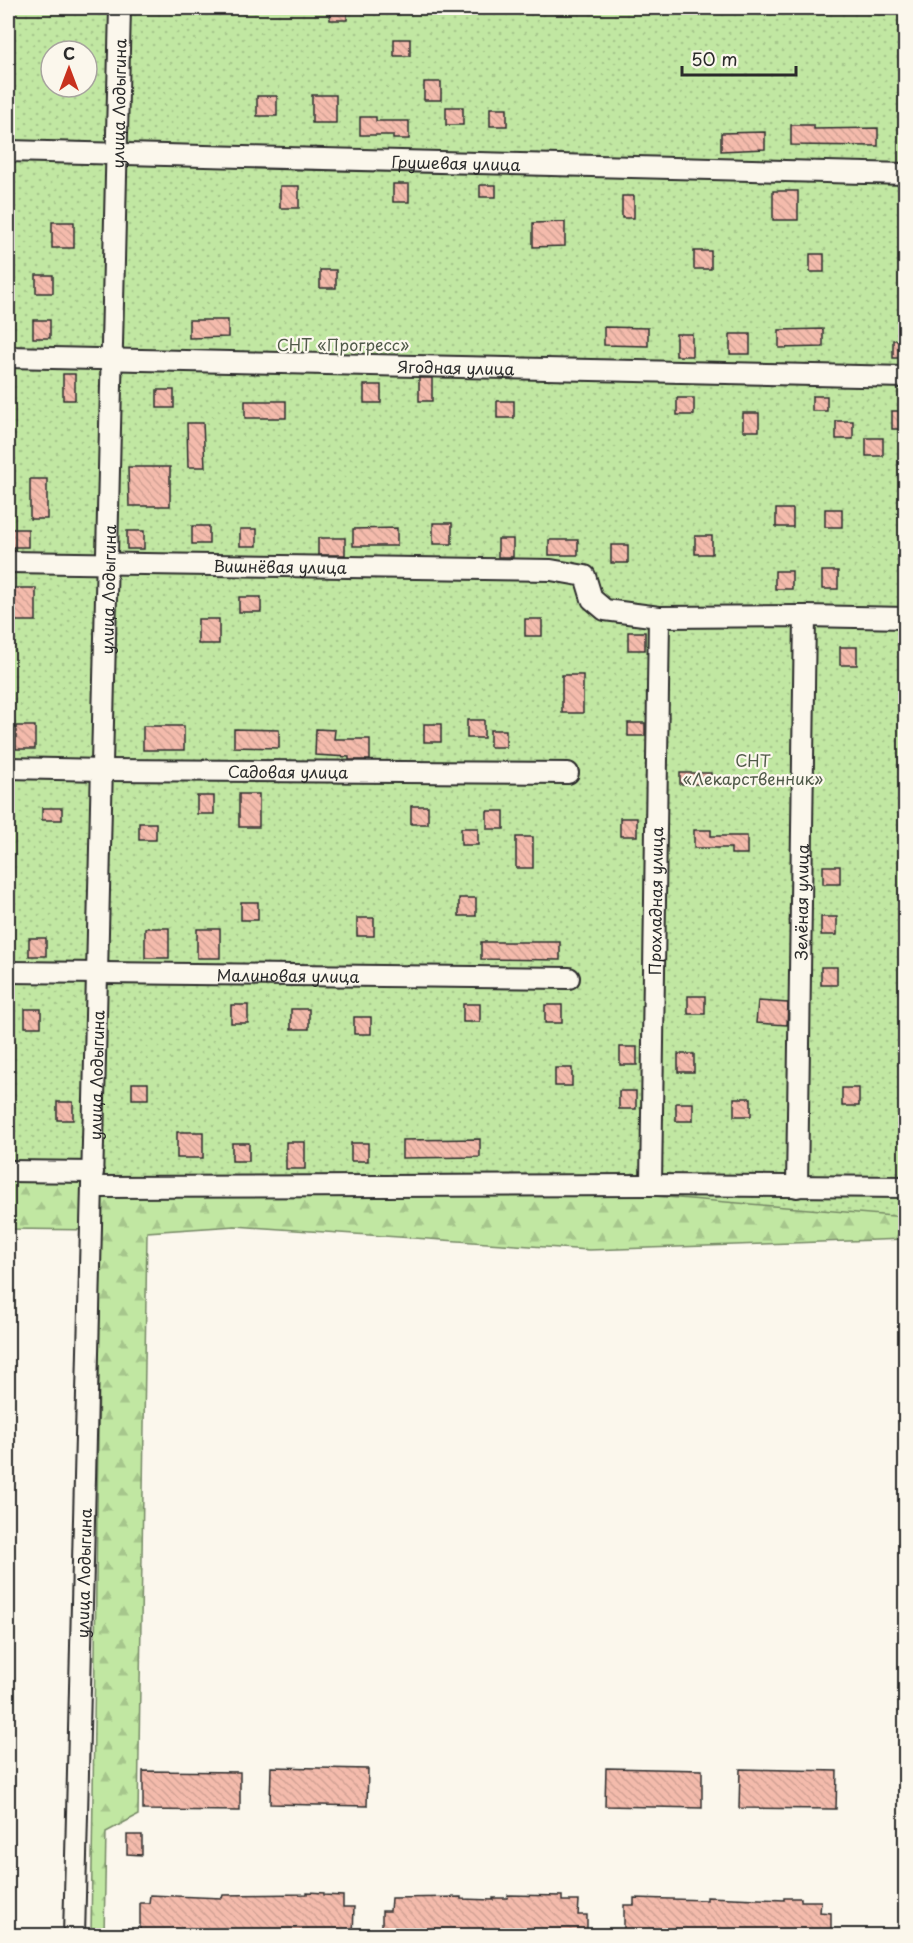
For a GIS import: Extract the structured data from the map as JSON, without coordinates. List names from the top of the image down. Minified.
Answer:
{"streets":{"street":["улица Лодыгина","Грушевая улица","Ягодная улица","Вишнёвая улица","Садовая улица","Прохладная улица","Зелёная улица","Малиновая улица"]},"crossings":[["улица Лодыгина","Грушевая улица"],["улица Лодыгина","Ягодная улица"],["улица Лодыгина","Вишнёвая улица"],["улица Лодыгина","Садовая улица"],["улица Лодыгина","Малиновая улица"],["Вишнёвая улица","Прохладная улица"]],"parks":["СНТ «Прогресс»","СНТ «Лекарственник»"],"scale_bar":"50 m","north":"top"}
